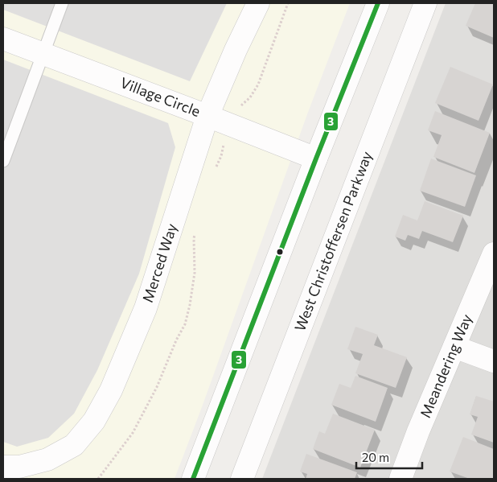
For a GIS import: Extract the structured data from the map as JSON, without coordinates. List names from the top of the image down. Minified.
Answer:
{"streets":{"street":["Village Circle","West Christoffersen Parkway","Merced Way","Meandering Way"]},"crossings":[["Village Circle","Merced Way"]],"lines":["transit line 3"],"scale_bar":"20 m"}
